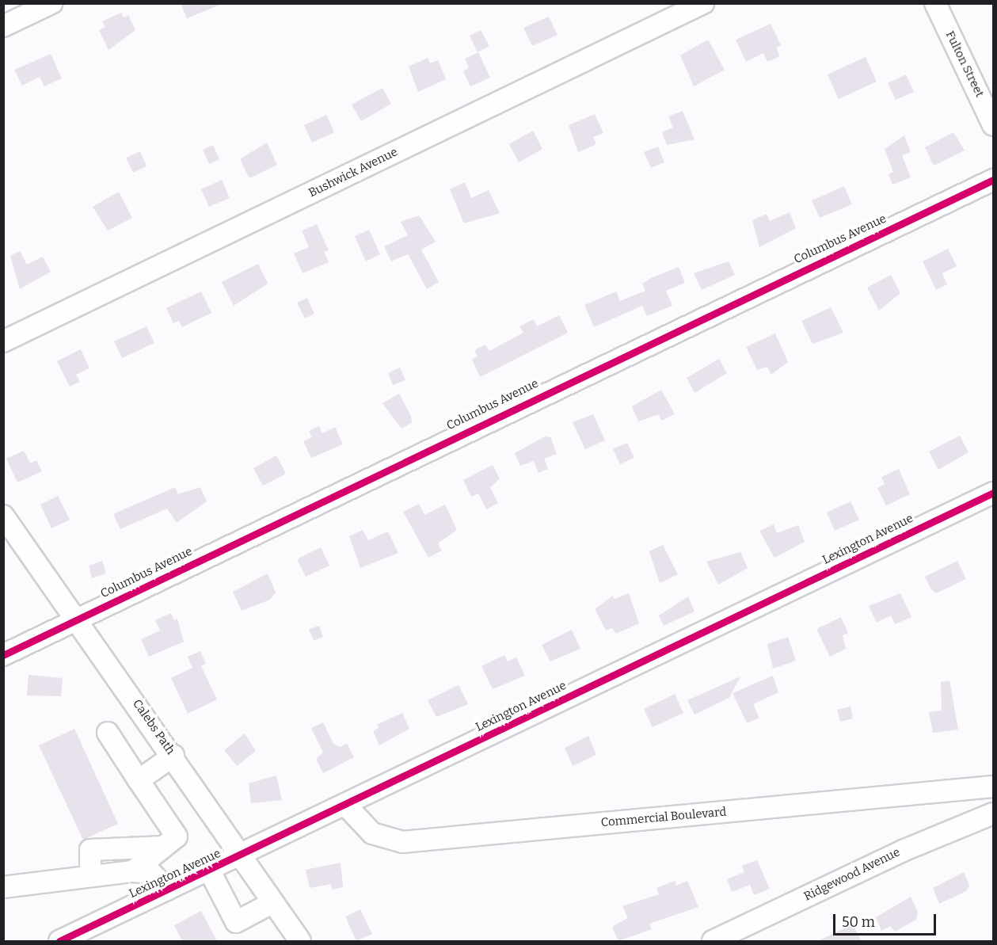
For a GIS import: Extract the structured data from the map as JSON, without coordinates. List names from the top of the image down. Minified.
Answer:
{"streets":{"street":["Fulton Street","Bushwick Avenue","Columbus Avenue","Lexington Avenue","Calebs Path","Commercial Boulevard","Ridgewood Avenue"]},"crossings":[["Columbus Avenue","Calebs Path"],["Lexington Avenue","Calebs Path"],["Lexington Avenue","Commercial Boulevard"]],"scale_bar":"50 m"}
